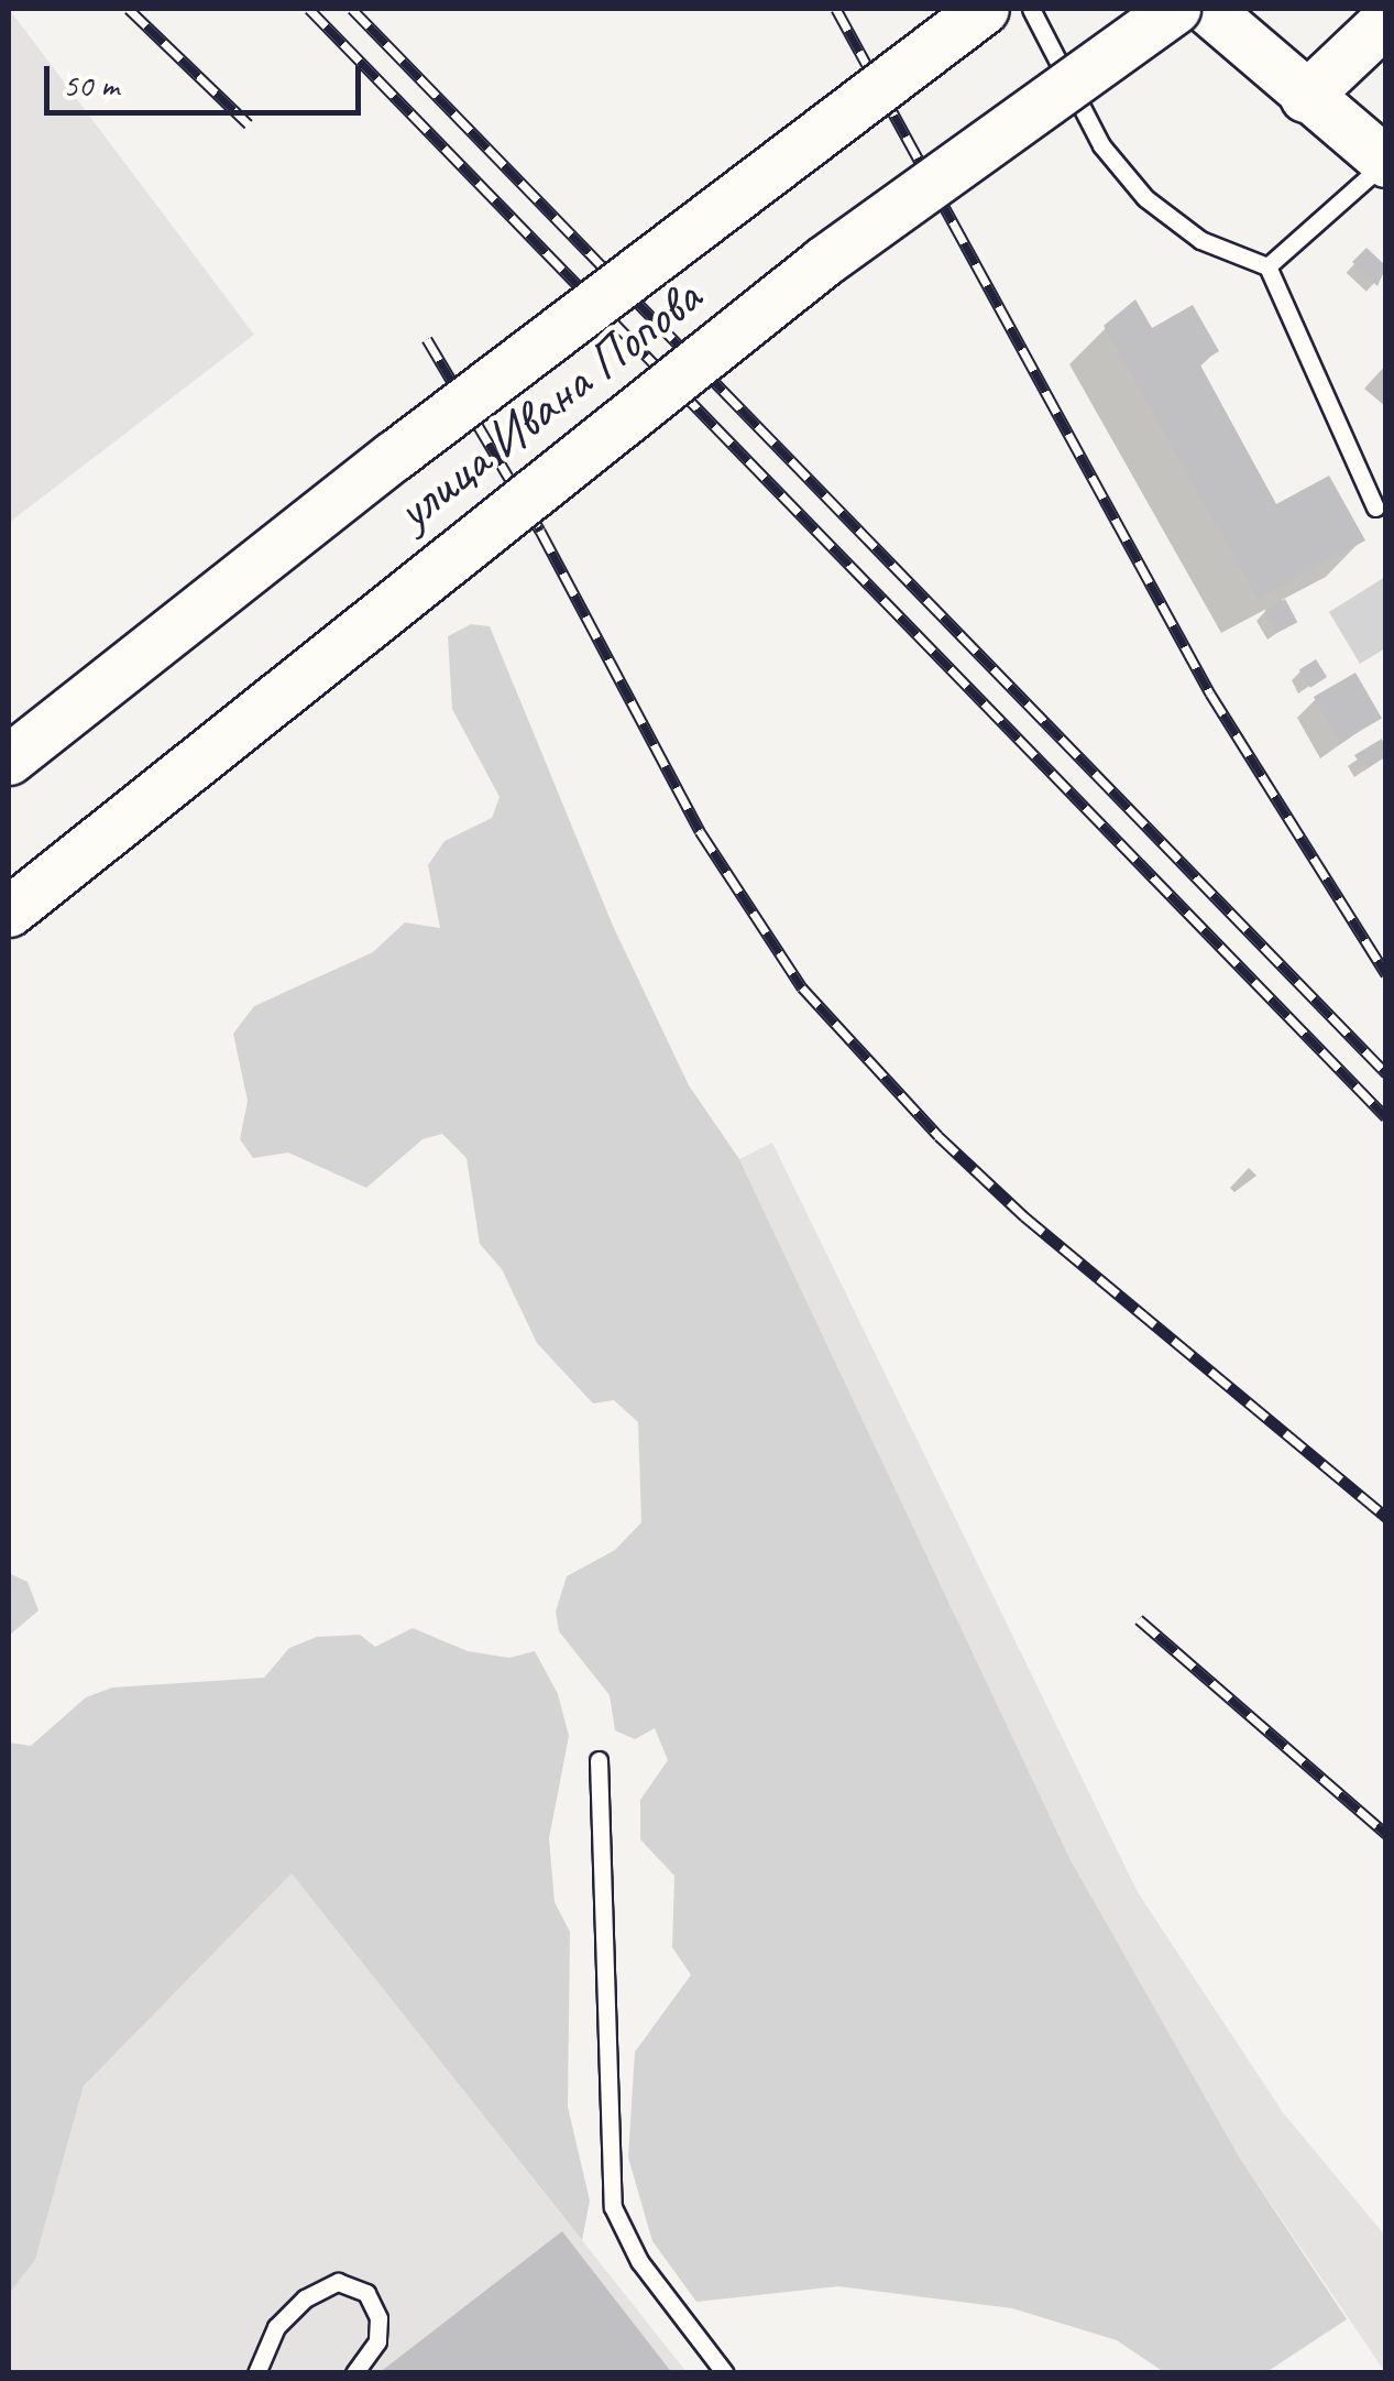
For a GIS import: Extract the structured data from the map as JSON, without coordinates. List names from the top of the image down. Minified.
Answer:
{"streets":{"main road":["улица Ивана Попова"]},"scale_bar":"50 m"}
